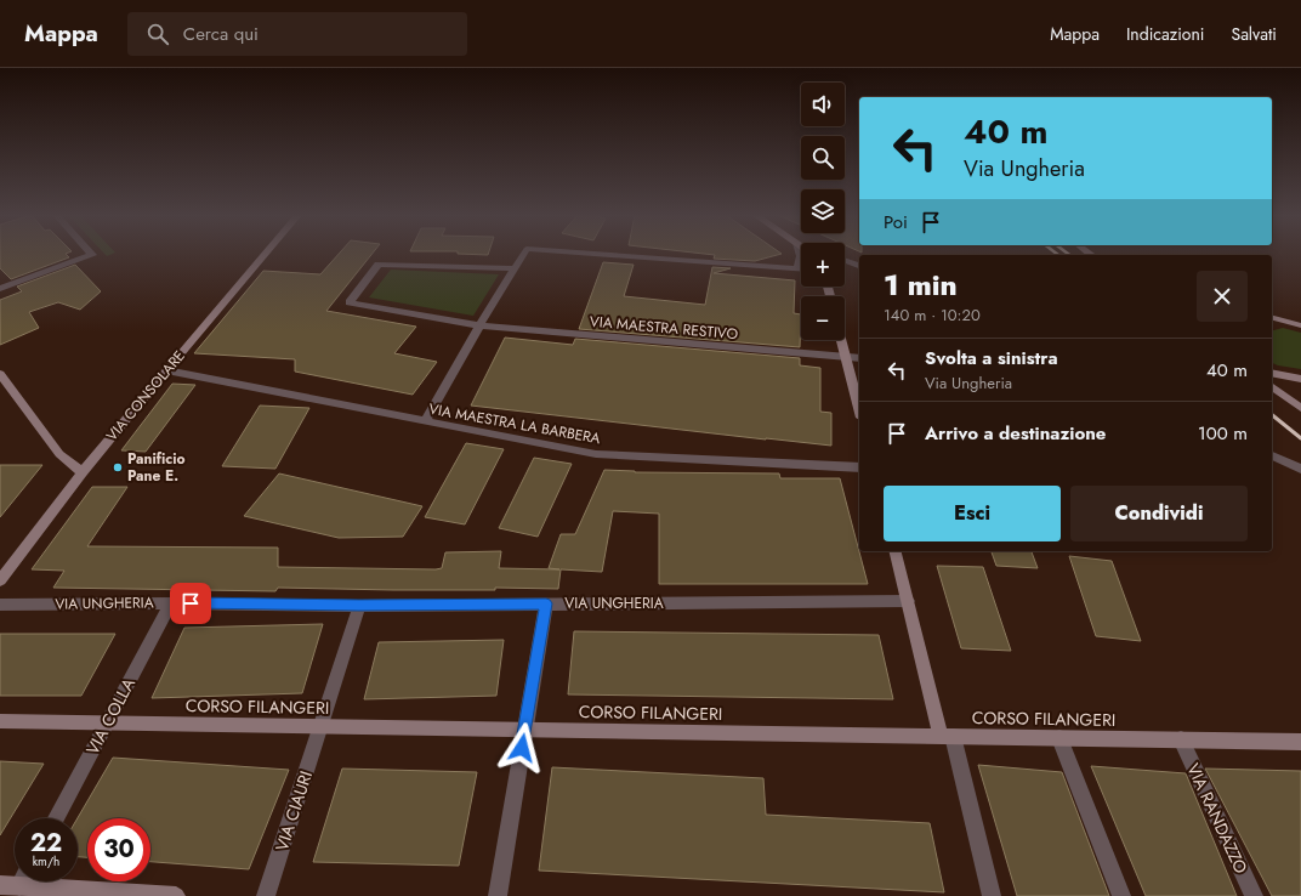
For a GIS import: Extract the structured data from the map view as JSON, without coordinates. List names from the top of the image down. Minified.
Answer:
{"streets":{"street":["VIA MAESTRA RESTIVO","VIA CONSOLARE","VIA MAESTRA LA BARBERA","VIA UNGHERIA","CORSO FILANGERI","VIA COLLA","VIA CIAURI","VIA RANDAZZO"]},"crossings":[["VIA CONSOLARE","VIA MAESTRA LA BARBERA"],["VIA UNGHERIA","VIA COLLA"],["VIA UNGHERIA","VIA CIAURI"],["CORSO FILANGERI","VIA COLLA"],["CORSO FILANGERI","VIA CIAURI"],["CORSO FILANGERI","VIA RANDAZZO"]],"places":["Panificio Pane E."],"page":{"header":"Mappa","search":"Cerca qui","nav":["Mappa","Indicazioni","Salvati"],"map_buttons":["+","−"],"turn":["40 m","Via Ungheria"],"then":"Poi","heading":["1 min","140 m · 10:20"],"list":[{"name":"Svolta a sinistra","note":"Via Ungheria","value":"40 m"},{"name":"Arrivo a destinazione","value":"100 m"}],"buttons":["Esci","Condividi"],"speed":"22 km/h","limit":"30"}}
